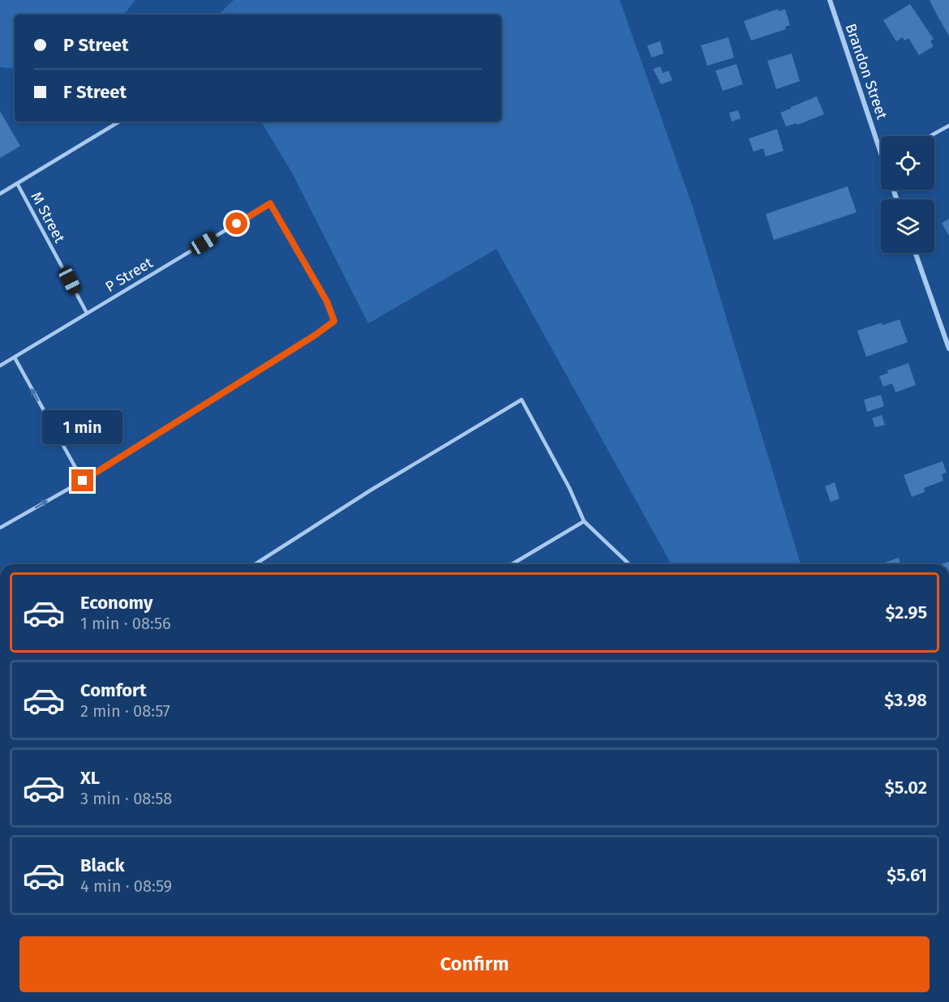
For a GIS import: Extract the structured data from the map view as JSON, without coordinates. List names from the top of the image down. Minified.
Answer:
{"streets":{"street":["Brandon Street"],"lane":["M Street","P Street"]},"crossings":[["M Street","P Street"]],"page":{"banner":["P Street","F Street"],"bubble":"1 min","list":[{"name":"Economy","note":"1 min · 08:56","value":"$2.95"},{"name":"Comfort","note":"2 min · 08:57","value":"$3.98"},{"name":"XL","note":"3 min · 08:58","value":"$5.02"},{"name":"Black","note":"4 min · 08:59","value":"$5.61"}],"buttons":"Confirm"}}
